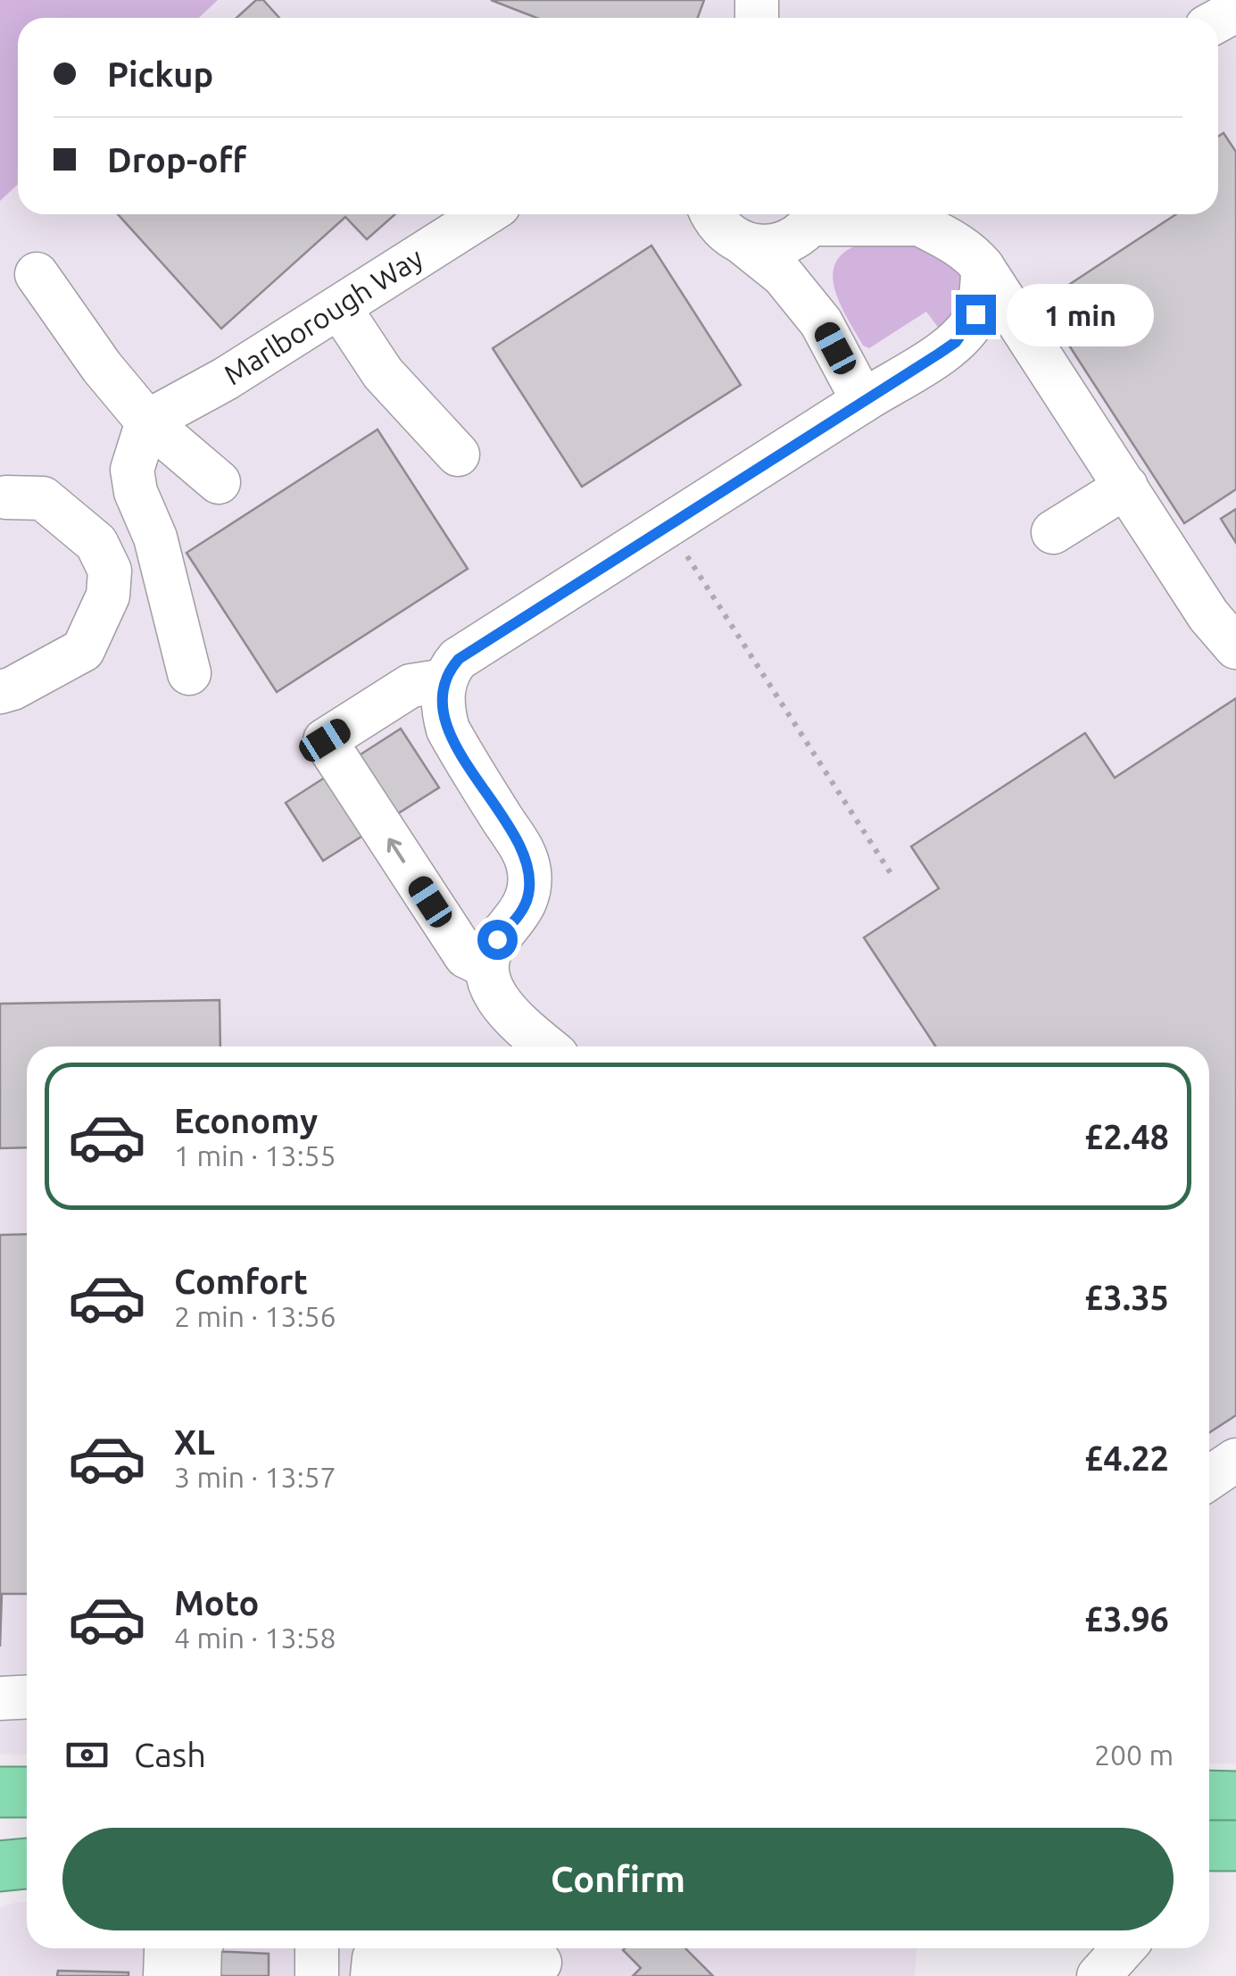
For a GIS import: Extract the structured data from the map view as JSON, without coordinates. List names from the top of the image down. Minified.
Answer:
{"streets":{"street":["Marlborough Way"]},"page":{"banner":["Pickup","Drop-off"],"bubble":"1 min","list":[{"name":"Economy","note":"1 min · 13:55","value":"£2.48"},{"name":"Comfort","note":"2 min · 13:56","value":"£3.35"},{"name":"XL","note":"3 min · 13:57","value":"£4.22"},{"name":"Moto","note":"4 min · 13:58","value":"£3.96"}],"pay":["Cash","200 m"],"buttons":"Confirm"}}
